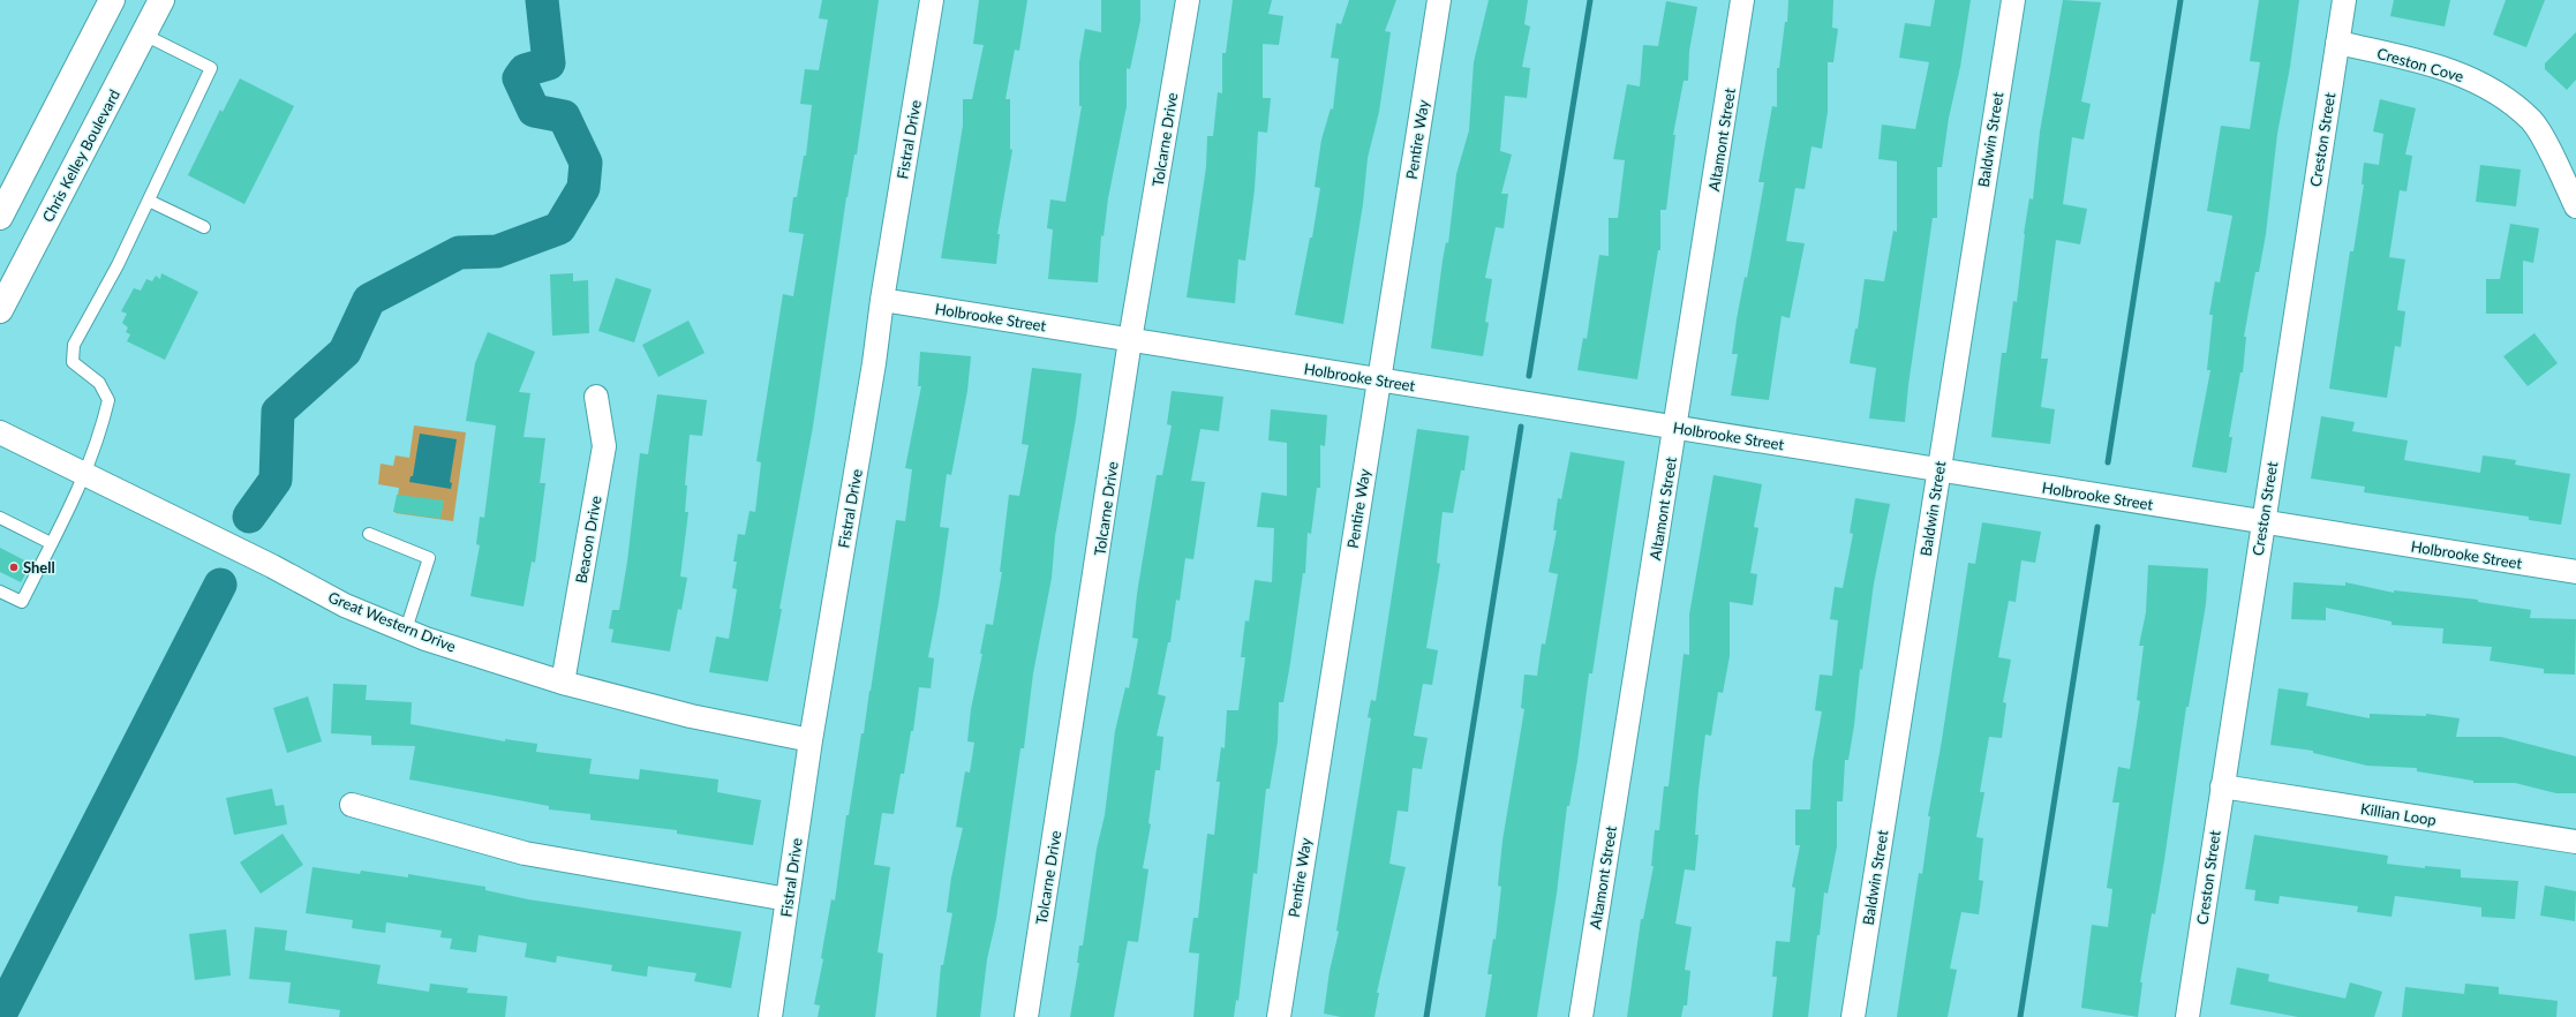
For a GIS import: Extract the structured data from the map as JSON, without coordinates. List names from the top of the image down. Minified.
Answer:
{"streets":{"main road":["Chris Kelley Boulevard"],"street":["Creston Cove","Fistral Drive","Tolcarne Drive","Pentire Way","Altamont Street","Baldwin Street","Creston Street","Holbrooke Street","Beacon Drive","Great Western Drive","Killian Loop"]},"crossings":[["Creston Cove","Creston Street"],["Fistral Drive","Holbrooke Street"],["Fistral Drive","Great Western Drive"],["Tolcarne Drive","Holbrooke Street"],["Pentire Way","Holbrooke Street"],["Altamont Street","Holbrooke Street"],["Baldwin Street","Holbrooke Street"],["Creston Street","Holbrooke Street"],["Creston Street","Killian Loop"],["Beacon Drive","Great Western Drive"]],"places":["Shell"]}
